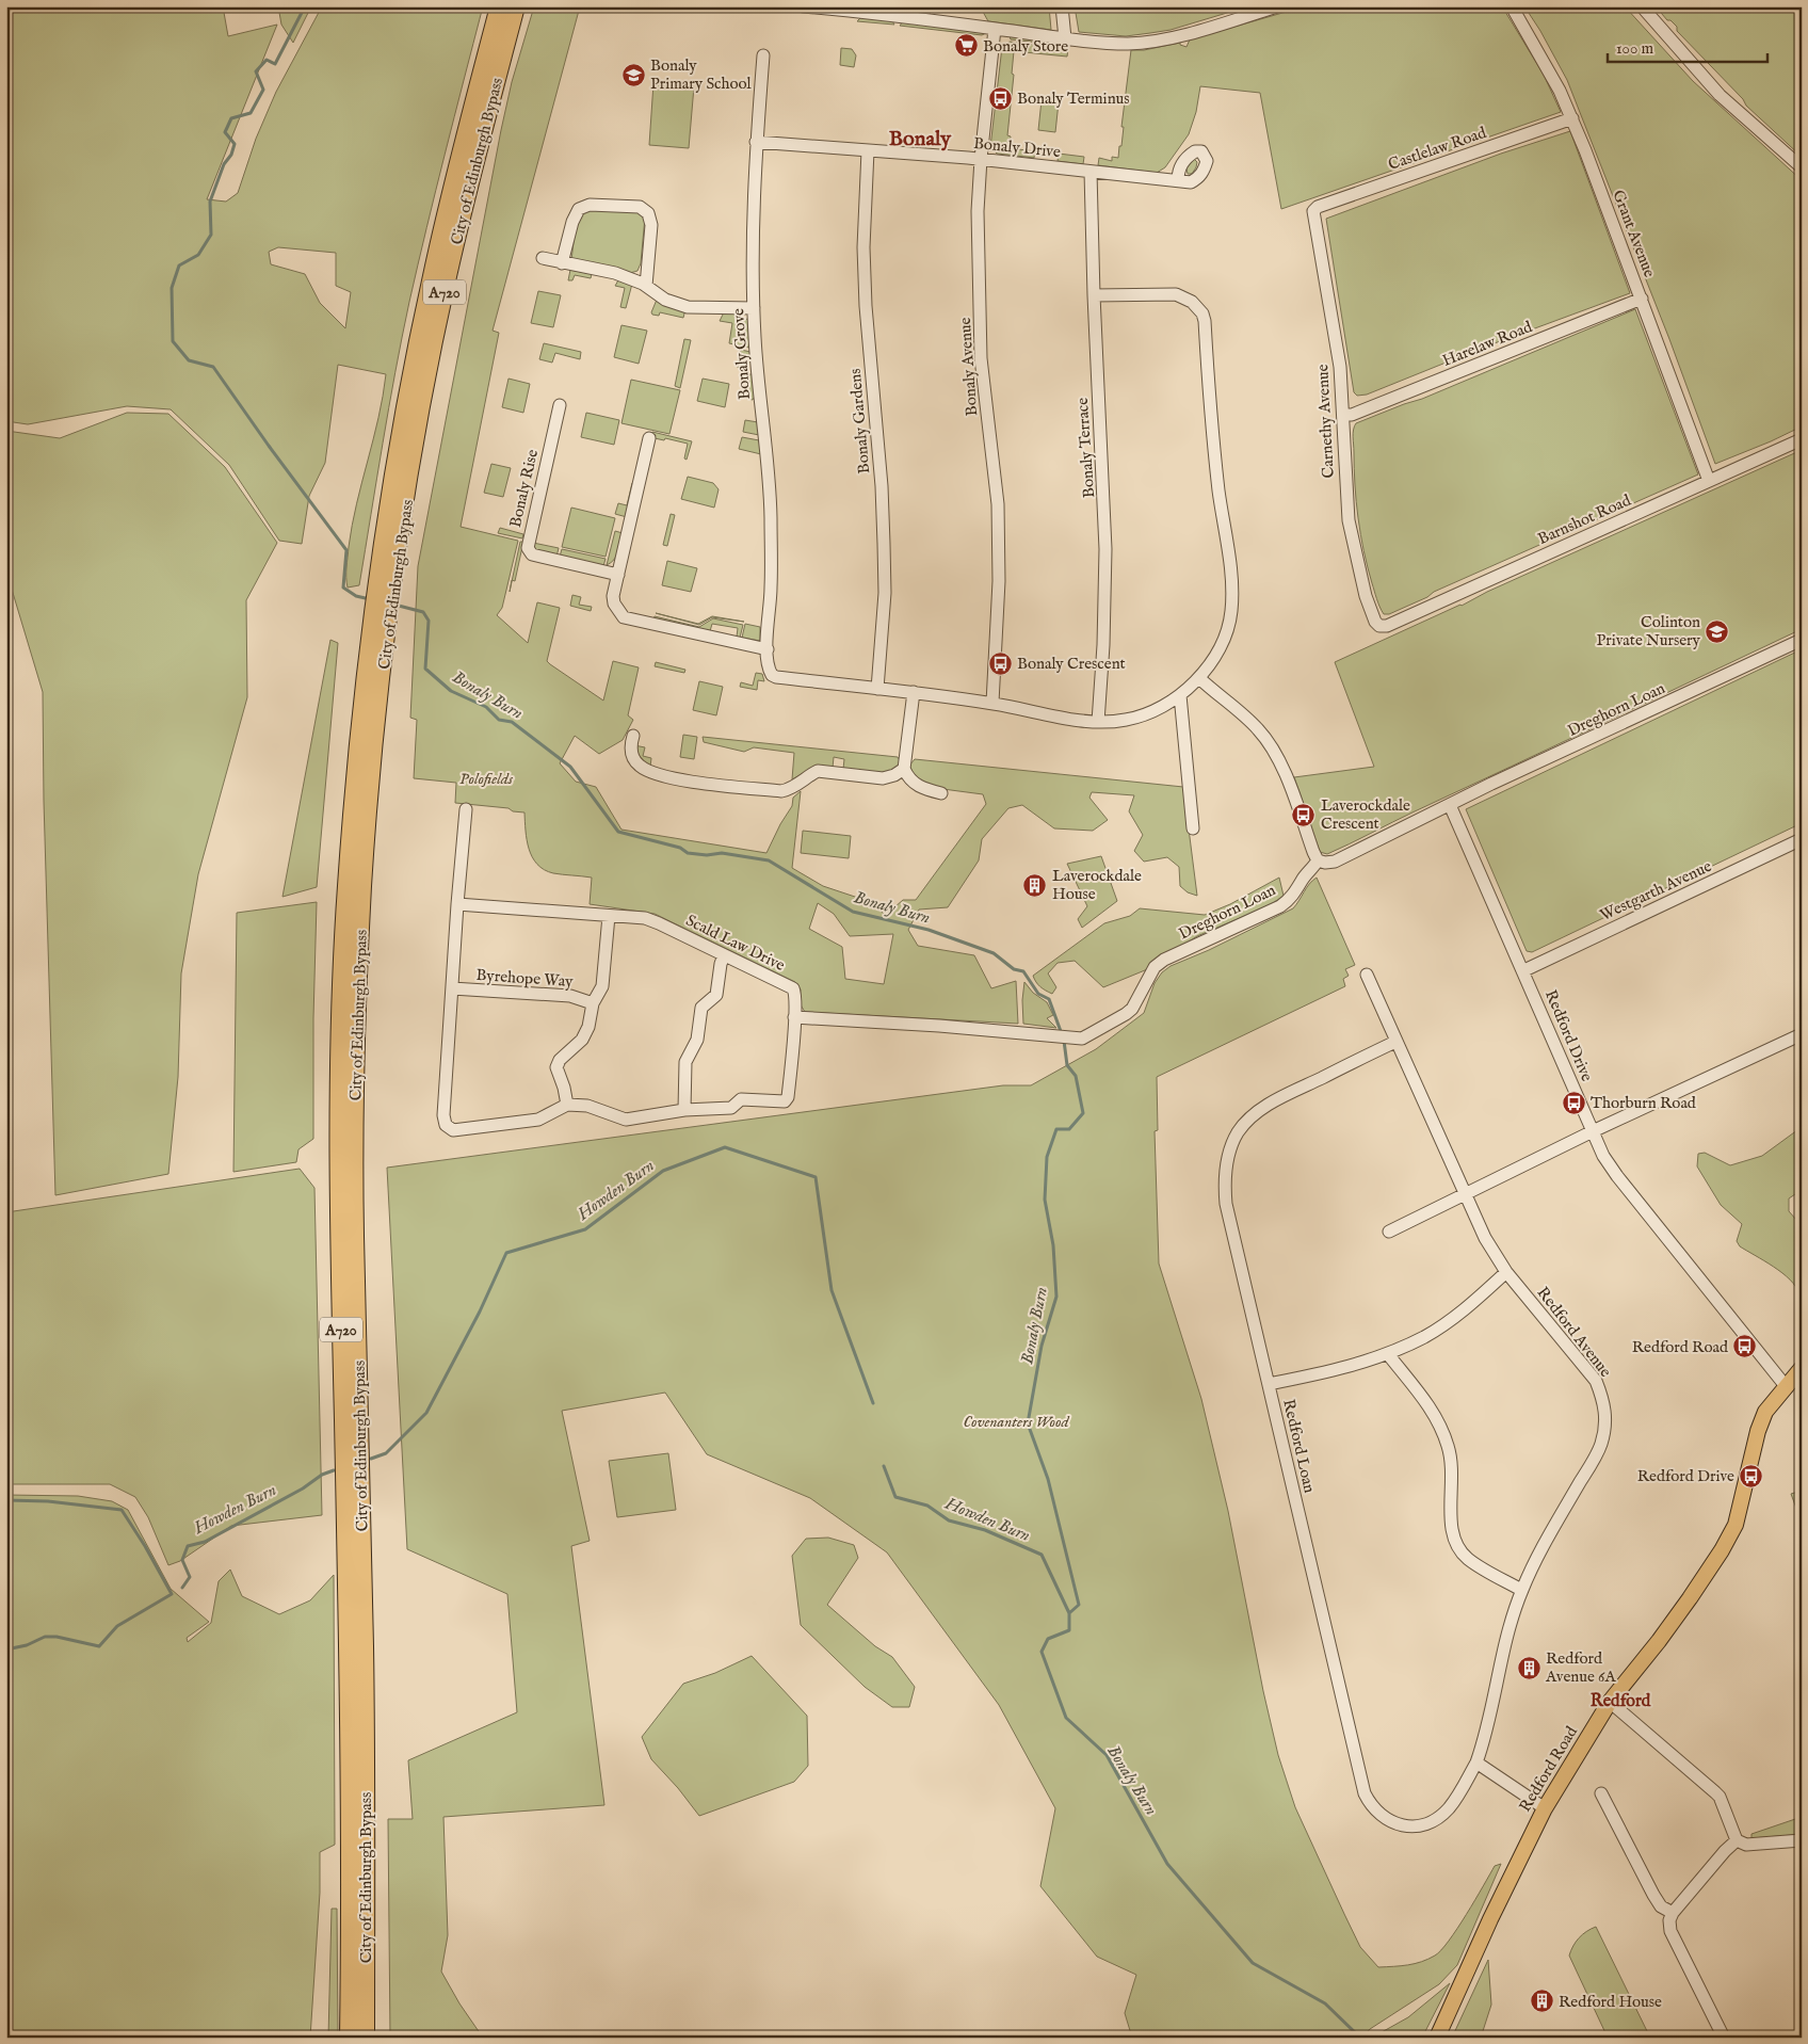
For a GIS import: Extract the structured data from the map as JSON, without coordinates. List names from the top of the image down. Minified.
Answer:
{"streets":{"highway":["City of Edinburgh Bypass","A720"],"main road":["Redford Road"],"street":["Bonaly Drive","Castlelaw Road","Grant Avenue","Harelaw Road","Bonaly Grove","Bonaly Avenue","Bonaly Gardens","Carnethy Avenue","Bonaly Terrace","Bonaly Rise","Barnshot Road","Dreghorn Loan","Westgarth Avenue","Scald Law Drive","Byrehope Way","Redford Drive","Redford Avenue","Redford Loan"]},"crossings":[["Bonaly Drive","Bonaly Grove"],["Bonaly Drive","Bonaly Avenue"],["Bonaly Drive","Bonaly Gardens"],["Bonaly Drive","Bonaly Terrace"],["Castlelaw Road","Grant Avenue"],["Castlelaw Road","Carnethy Avenue"],["Grant Avenue","Harelaw Road"],["Grant Avenue","Barnshot Road"],["Harelaw Road","Carnethy Avenue"],["Carnethy Avenue","Barnshot Road"],["Dreghorn Loan","Scald Law Drive"],["Dreghorn Loan","Redford Drive"],["Westgarth Avenue","Redford Drive"],["Redford Drive","Redford Road"],["Redford Avenue","Redford Loan"]],"districts":["Bonaly","Redford"],"water":["Bonaly Burn","Howden Burn"],"parks":["Polofields","Covenanters Wood"],"places":{"supermarket":["Bonaly Store"],"school or university":["Bonaly Primary School","Colinton Private Nursery"],"bus stop":["Bonaly Terminus","Bonaly Crescent","Laverockdale Crescent","Thorburn Road","Redford Road","Redford Drive"],"building":["Laverockdale House","Redford Avenue 6A","Redford House"]},"scale_bar":"100 m"}
